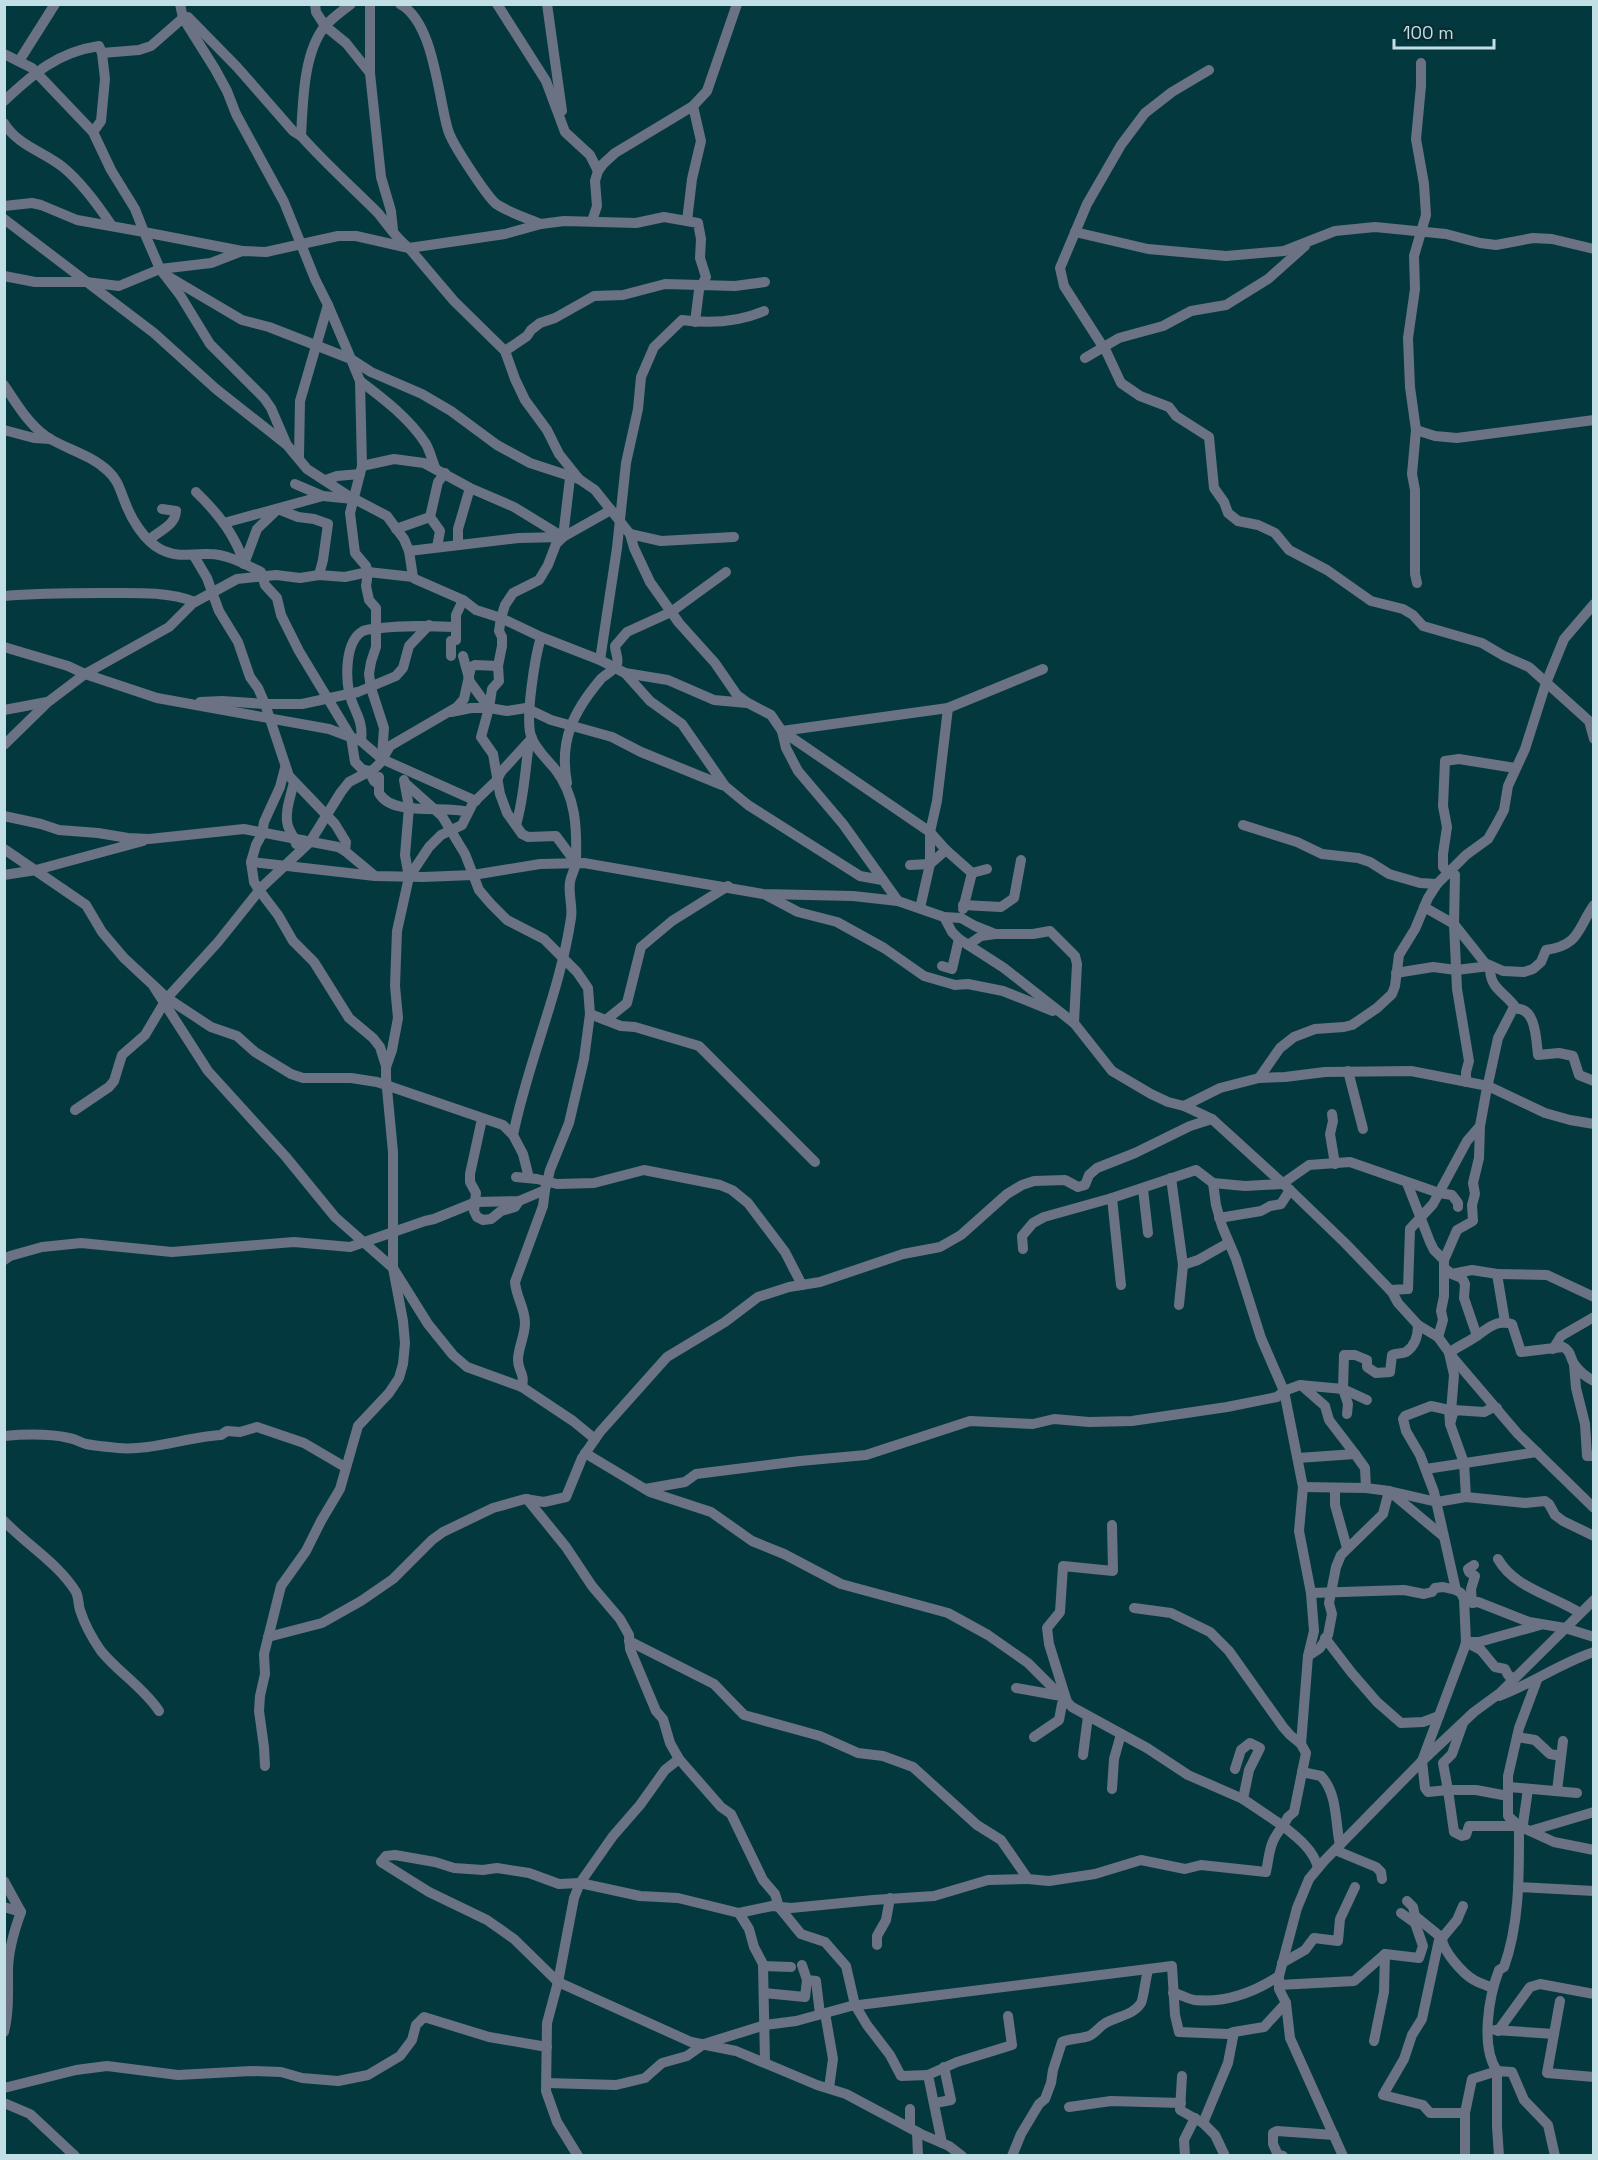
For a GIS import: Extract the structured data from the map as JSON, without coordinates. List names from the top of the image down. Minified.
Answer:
{"scale_bar":"100 m"}
